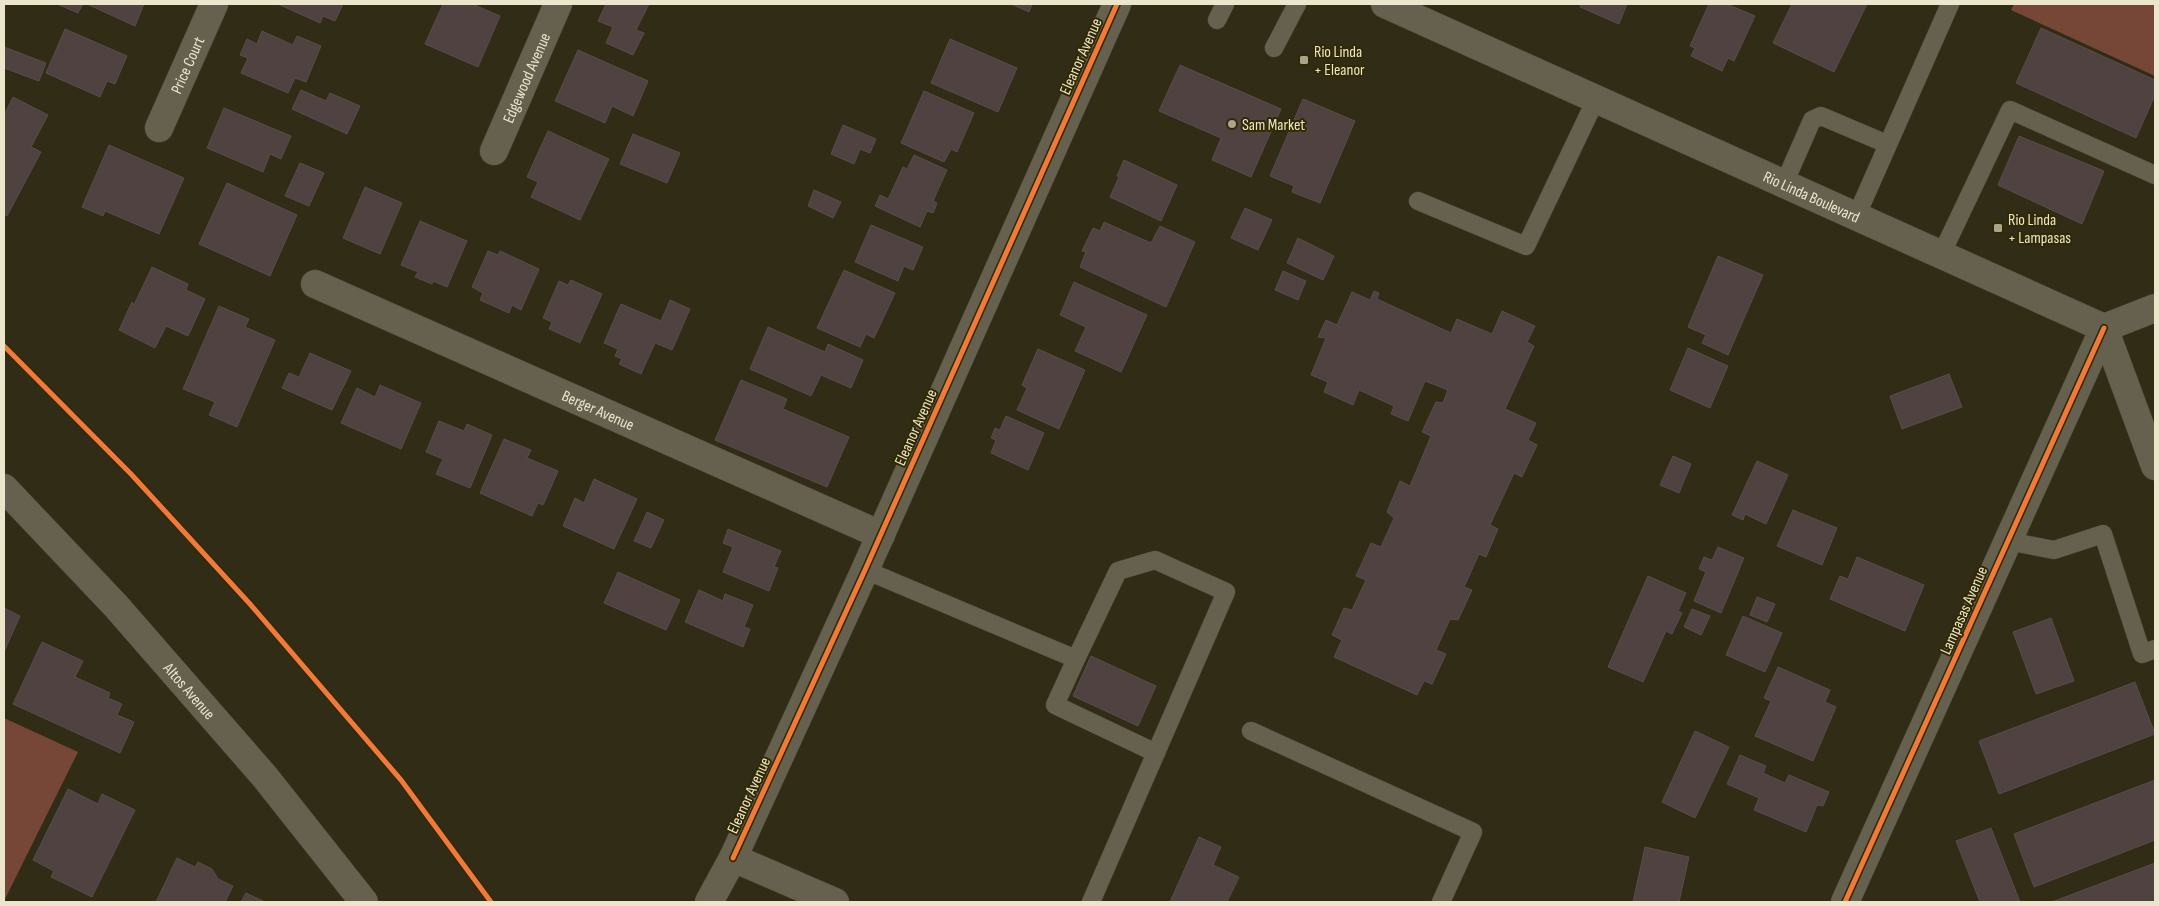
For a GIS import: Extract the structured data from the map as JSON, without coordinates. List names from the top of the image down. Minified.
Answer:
{"streets":{"street":["Eleanor Avenue","Price Court","Edgewood Avenue","Rio Linda Boulevard","Berger Avenue","Lampasas Avenue","Altos Avenue"]},"crossings":[["Eleanor Avenue","Berger Avenue"],["Rio Linda Boulevard","Lampasas Avenue"]],"places":{"transit":["Rio Linda + Eleanor","Rio Linda + Lampasas"],"other":["Sam Market"]}}
